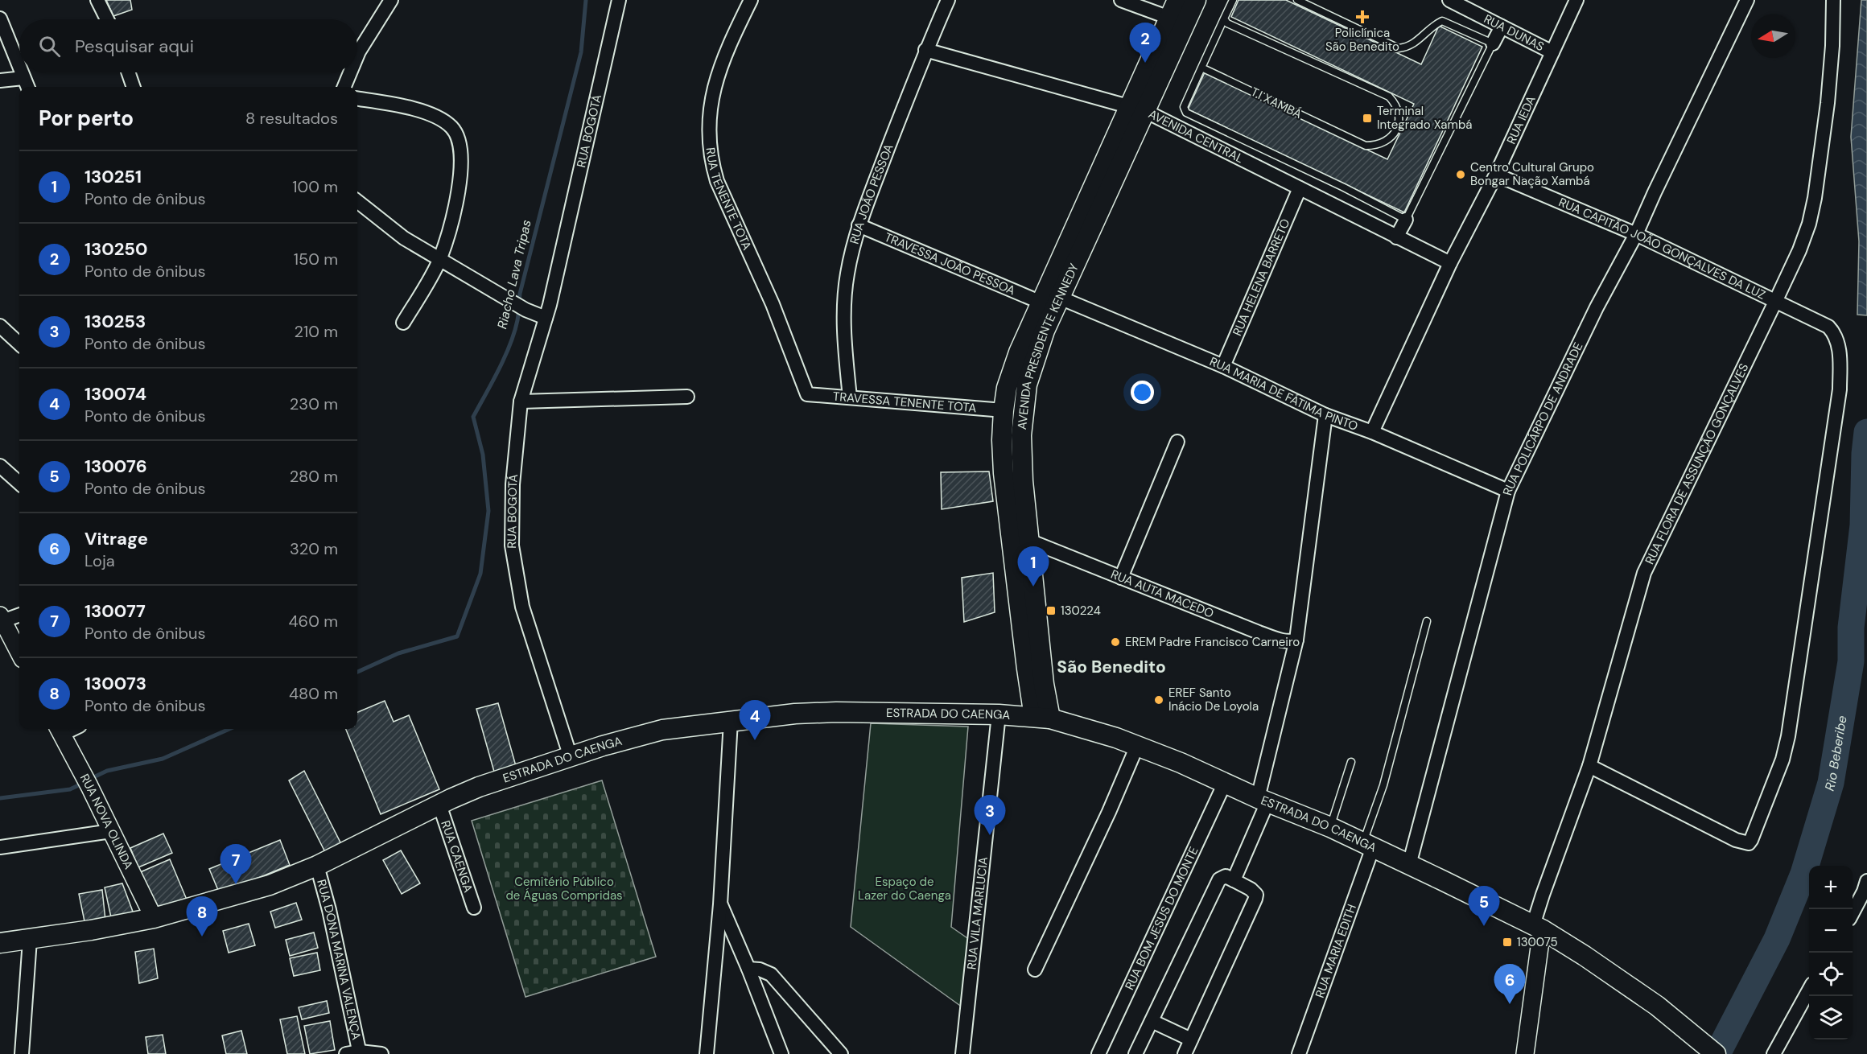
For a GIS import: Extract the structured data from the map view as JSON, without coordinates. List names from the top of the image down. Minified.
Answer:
{"streets":{"main road":["AVENIDA PRESIDENTE KENNEDY","ESTRADA DO CAENGA"],"street":["RUA DUNAS","RUA IEDA","RUA BOGOTÁ","AVENIDA CENTRAL","RUA JOÃO PESSOA","RUA TENENTE TOTA","RUA CAPITÃO JOÃO GONÇALVES DA LUZ","TRAVESSA JOÃO PESSOA","RUA HELENA BARRETO","RUA MARIA DE FÁTIMA PINTO","TRAVESSA TENENTE TOTA","RUA POLICÁRPO DE ANDRADE","RUA FLORA DE ASSUNÇÃO GONÇALVES","RUA AUTA MACEDO","RUA NOVA OLINDA","RUA CAENGA","RUA VILA MARLUCIA","RUA BOM JESUS DO MONTE","RUA MARIA EDITH","RUA DONA MARINA VALENÇA"],"lane":["T.I XAMBÁ"]},"crossings":[["RUA DUNAS","RUA IEDA"],["RUA IEDA","AVENIDA CENTRAL"],["RUA IEDA","RUA CAPITÃO JOÃO GONÇALVES DA LUZ"],["RUA IEDA","RUA MARIA DE FÁTIMA PINTO"],["RUA BOGOTÁ","ESTRADA DO CAENGA"],["AVENIDA CENTRAL","RUA JOÃO PESSOA"],["AVENIDA CENTRAL","RUA HELENA BARRETO"],["AVENIDA CENTRAL","AVENIDA PRESIDENTE KENNEDY"],["RUA JOÃO PESSOA","TRAVESSA JOÃO PESSOA"],["RUA JOÃO PESSOA","TRAVESSA TENENTE TOTA"],["RUA TENENTE TOTA","TRAVESSA TENENTE TOTA"],["RUA CAPITÃO JOÃO GONÇALVES DA LUZ","RUA POLICÁRPO DE ANDRADE"],["RUA CAPITÃO JOÃO GONÇALVES DA LUZ","RUA FLORA DE ASSUNÇÃO GONÇALVES"],["TRAVESSA JOÃO PESSOA","AVENIDA PRESIDENTE KENNEDY"],["TRAVESSA JOÃO PESSOA","RUA MARIA DE FÁTIMA PINTO"],["RUA HELENA BARRETO","RUA MARIA DE FÁTIMA PINTO"],["AVENIDA PRESIDENTE KENNEDY","RUA MARIA DE FÁTIMA PINTO"],["AVENIDA PRESIDENTE KENNEDY","TRAVESSA TENENTE TOTA"],["AVENIDA PRESIDENTE KENNEDY","RUA AUTA MACEDO"],["AVENIDA PRESIDENTE KENNEDY","ESTRADA DO CAENGA"],["RUA MARIA DE FÁTIMA PINTO","RUA POLICÁRPO DE ANDRADE"],["RUA POLICÁRPO DE ANDRADE","ESTRADA DO CAENGA"],["RUA FLORA DE ASSUNÇÃO GONÇALVES","ESTRADA DO CAENGA"],["ESTRADA DO CAENGA","RUA NOVA OLINDA"],["ESTRADA DO CAENGA","RUA CAENGA"],["ESTRADA DO CAENGA","RUA VILA MARLUCIA"],["ESTRADA DO CAENGA","RUA BOM JESUS DO MONTE"],["ESTRADA DO CAENGA","RUA MARIA EDITH"],["ESTRADA DO CAENGA","RUA DONA MARINA VALENÇA"]],"districts":["São Benedito"],"water":["Riacho Lava Tripas","Rio Beberibe"],"parks":["Cemitério Público de Águas Compridas","Espaço de Lazer do Caenga"],"places":{"health":["Policlínica São Benedito"],"transit":["Terminal Integrado Xambá","130224","130075"],"other":["Centro Cultural Grupo Bongar Nação Xambá","EREM Padre Francisco Carneiro","EREF Santo Inácio De Loyola"]},"north":"left","page":{"search":"Pesquisar aqui","pins":["2","1","4","3","7","5","8","6"],"heading":["Por perto","8 resultados"],"list":[{"mark":"1","name":"130251","note":"Ponto de ônibus","value":"100 m"},{"mark":"2","name":"130250","note":"Ponto de ônibus","value":"150 m"},{"mark":"3","name":"130253","note":"Ponto de ônibus","value":"210 m"},{"mark":"4","name":"130074","note":"Ponto de ônibus","value":"230 m"},{"mark":"5","name":"130076","note":"Ponto de ônibus","value":"280 m"},{"mark":"6","name":"Vitrage","note":"Loja","value":"320 m"},{"mark":"7","name":"130077","note":"Ponto de ônibus","value":"460 m"},{"mark":"8","name":"130073","note":"Ponto de ônibus","value":"480 m"}],"map_buttons":["+","−"]}}
